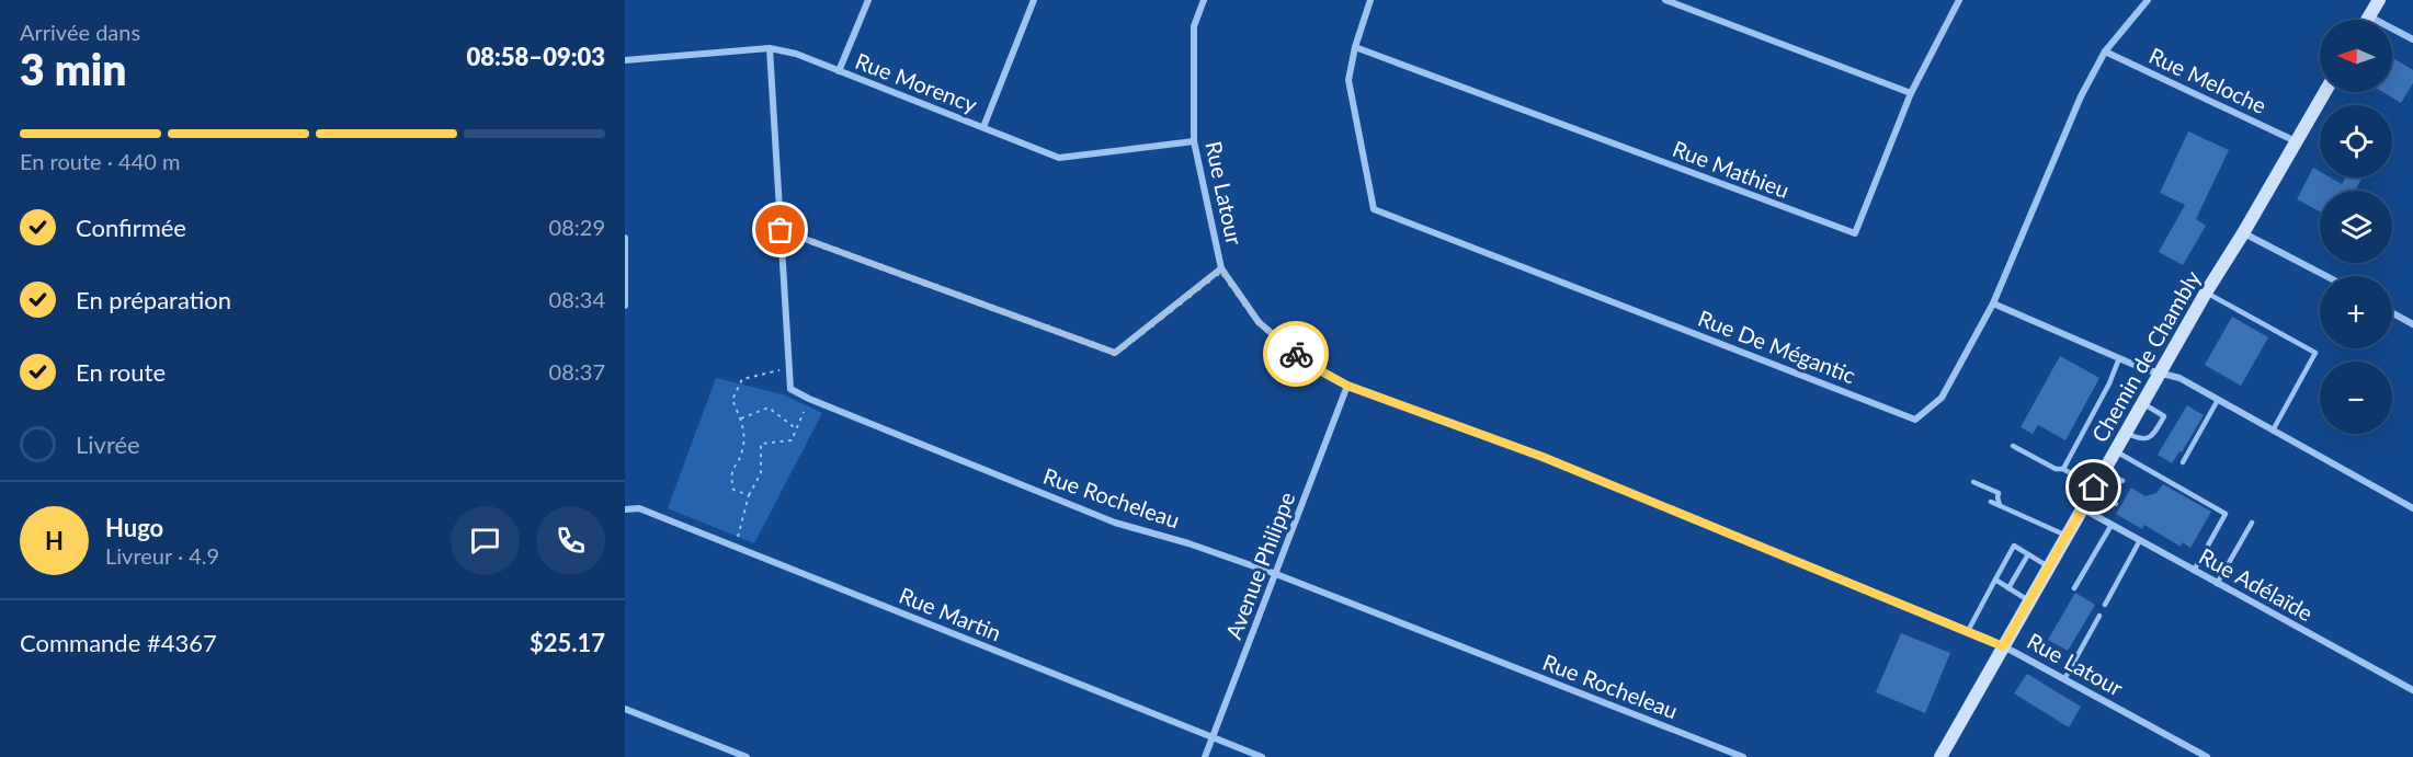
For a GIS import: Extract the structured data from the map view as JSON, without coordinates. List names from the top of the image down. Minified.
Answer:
{"streets":{"street":["Rue Meloche","Rue Morency","Rue Mathieu","Rue Latour","Rue De Mégantic","Chemin de Chambly","Rue Rocheleau","Avenue Philippe","Rue Adélaïde","Rue Martin"]},"crossings":[["Rue Meloche","Rue De Mégantic"],["Rue Meloche","Chemin de Chambly"],["Rue Morency","Rue Latour"],["Rue Morency","Rue Rocheleau"],["Rue Mathieu","Rue De Mégantic"],["Rue Latour","Chemin de Chambly"],["Rue Latour","Avenue Philippe"],["Chemin de Chambly","Rue Adélaïde"],["Rue Rocheleau","Avenue Philippe"],["Avenue Philippe","Rue Martin"]],"north":"left","page":{"heading":["3 min","Arrivée dans","08:58–09:03"],"panel":["Hugo","Livreur · 4.9","Commande #4367","$25.17"],"map_buttons":["+","−"],"bar":"En route · 440 m","list":[["Confirmée","08:29"],["En préparation","08:34"],["En route","08:37"],"Livrée"],"round":"H"}}
